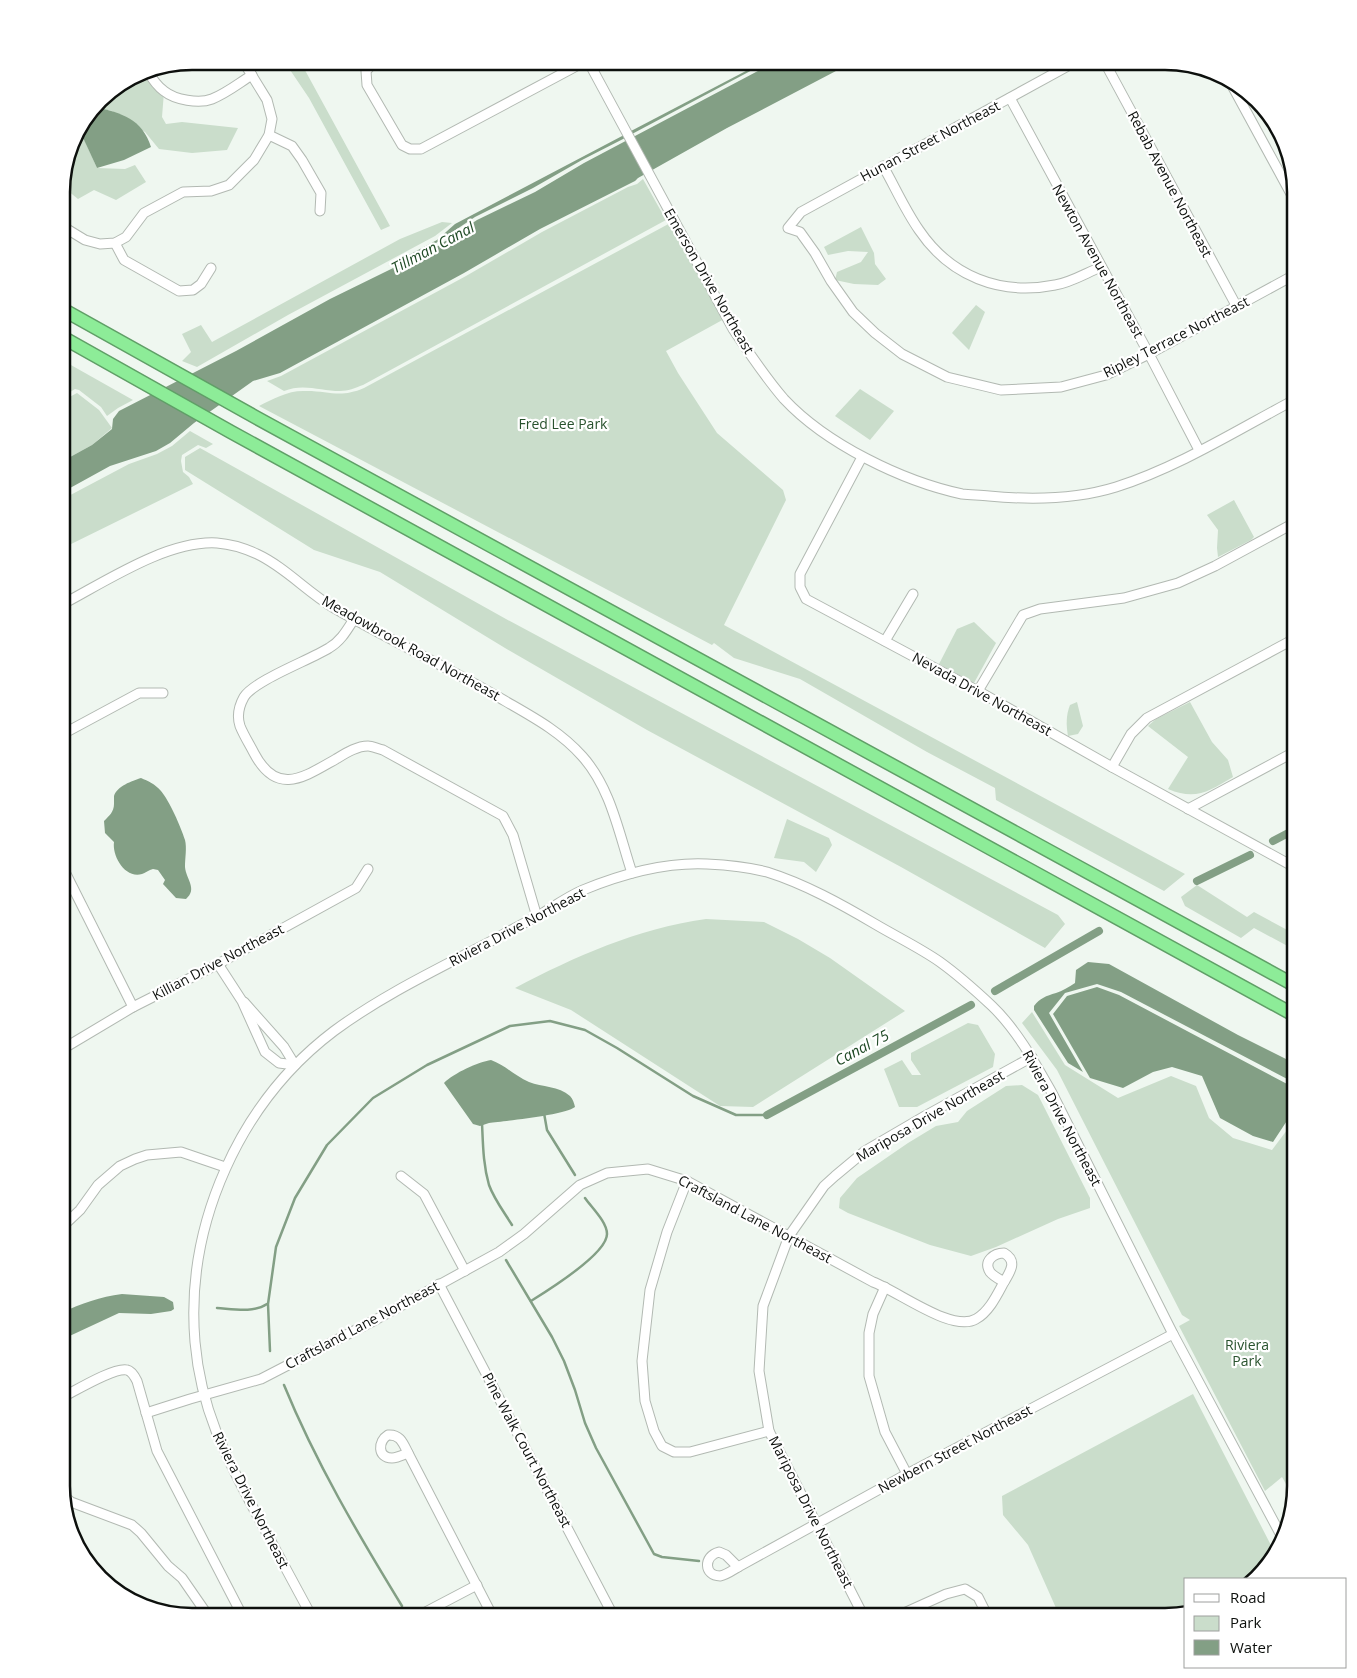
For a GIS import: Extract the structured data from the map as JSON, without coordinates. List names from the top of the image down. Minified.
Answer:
{"streets":{"street":["Hunan Street Northeast","Rebab Avenue Northeast","Newton Avenue Northeast","Emerson Drive Northeast","Ripley Terrace Northeast","Meadowbrook Road Northeast","Nevada Drive Northeast","Riviera Drive Northeast","Killian Drive Northeast","Mariposa Drive Northeast","Craftsland Lane Northeast","Newbern Street Northeast","Pine Walk Court Northeast"]},"crossings":[["Hunan Street Northeast","Newton Avenue Northeast"],["Hunan Street Northeast","Ripley Terrace Northeast"],["Rebab Avenue Northeast","Ripley Terrace Northeast"],["Newton Avenue Northeast","Emerson Drive Northeast"],["Newton Avenue Northeast","Ripley Terrace Northeast"],["Emerson Drive Northeast","Nevada Drive Northeast"],["Meadowbrook Road Northeast","Riviera Drive Northeast"],["Riviera Drive Northeast","Mariposa Drive Northeast"],["Riviera Drive Northeast","Craftsland Lane Northeast"],["Riviera Drive Northeast","Newbern Street Northeast"],["Mariposa Drive Northeast","Craftsland Lane Northeast"],["Mariposa Drive Northeast","Newbern Street Northeast"],["Craftsland Lane Northeast","Pine Walk Court Northeast"]],"water":["Tillman Canal","Canal 75"],"parks":["Fred Lee Park","Riviera Park"],"legend":["Road","Park","Water"]}
